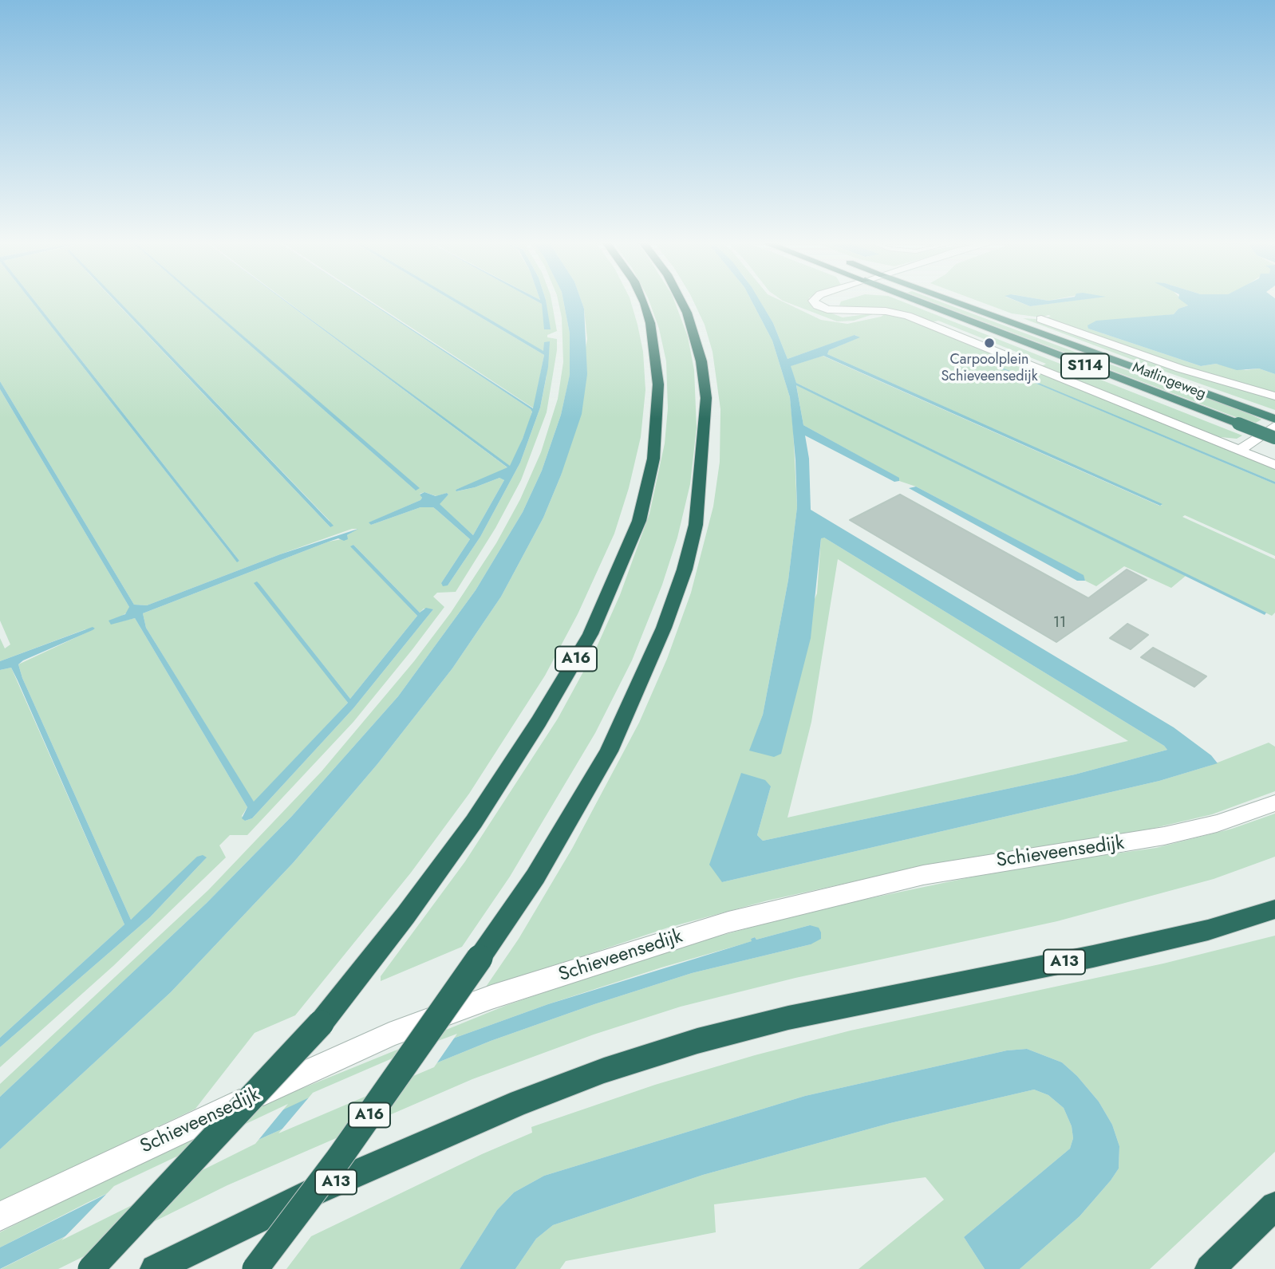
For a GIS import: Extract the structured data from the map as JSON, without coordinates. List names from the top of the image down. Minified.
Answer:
{"streets":{"highway":["S114","Matlingeweg","A16","A13"],"street":["Schieveensedijk"]},"places":["Carpoolplein Schieveensedijk"],"house_numbers":["11"]}
